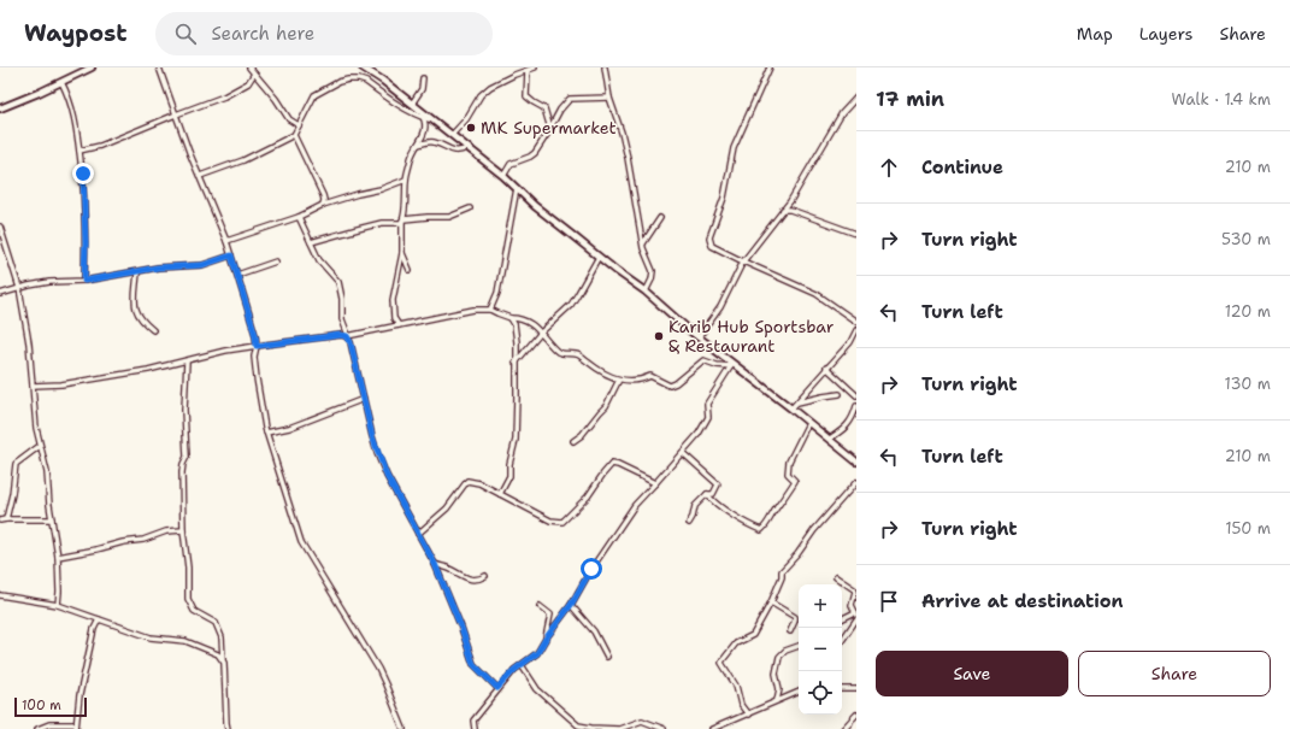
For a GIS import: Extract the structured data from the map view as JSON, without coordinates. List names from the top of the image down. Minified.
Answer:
{"places":["MK Supermarket","Karib Hub Sportsbar & Restaurant"],"scale_bar":"100 m","page":{"header":"Waypost","search":"Search here","nav":["Map","Layers","Share"],"heading":["17 min","Walk · 1.4 km"],"list":[["Continue","210 m"],["Turn right","530 m"],["Turn left","120 m"],["Turn right","130 m"],["Turn left","210 m"],["Turn right","150 m"],"Arrive at destination"],"map_buttons":["+","−"],"buttons":["Save","Share"],"scale":"100 m"}}
